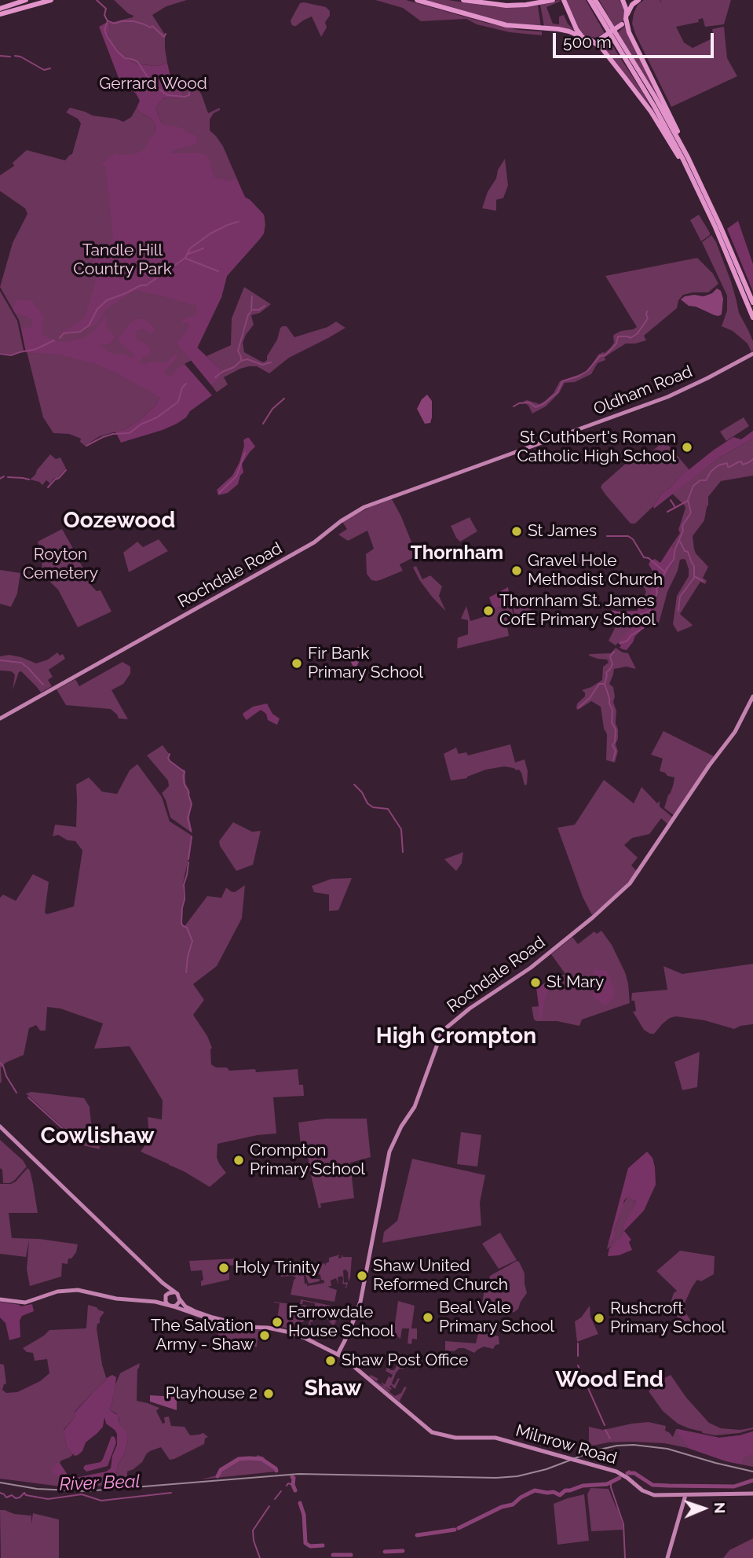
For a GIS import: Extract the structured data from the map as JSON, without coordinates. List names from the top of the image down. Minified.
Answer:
{"streets":{"main road":["Oldham Road","Rochdale Road","Milnrow Road"]},"crossings":[["Oldham Road","Rochdale Road"],["Rochdale Road","Milnrow Road"]],"districts":["Oozewood","Thornham","High Crompton","Cowlishaw","Wood End","Shaw"],"water":["River Beal"],"parks":["Gerrard Wood","Tandle Hill Country Park","Royton Cemetery"],"places":["St Cuthbert's Roman Catholic High School","St James","Gravel Hole Methodist Church","Thornham St. James CofE Primary School","Fir Bank Primary School","St Mary","Crompton Primary School","Holy Trinity","Shaw United Reformed Church","Beal Vale Primary School","Rushcroft Primary School","Farrowdale House School","The Salvation Army - Shaw","Shaw Post Office","Playhouse 2"],"scale_bar":"500 m","north":"right"}
